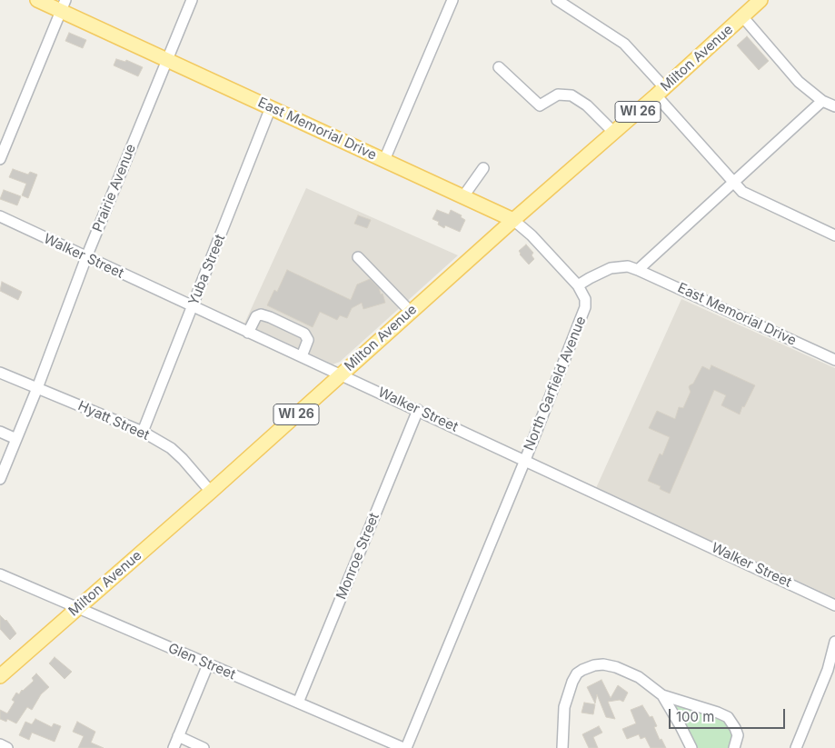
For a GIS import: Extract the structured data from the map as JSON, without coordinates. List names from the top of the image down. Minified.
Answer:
{"streets":{"main road":["Milton Avenue","WI 26","East Memorial Drive"],"street":["Prairie Avenue","Walker Street","Yuba Street","North Garfield Avenue","Hyatt Street","Monroe Street","Glen Street"]},"crossings":[["Milton Avenue","East Memorial Drive"],["Milton Avenue","Walker Street"],["Milton Avenue","Hyatt Street"],["Milton Avenue","Glen Street"],["East Memorial Drive","Prairie Avenue"],["East Memorial Drive","Yuba Street"],["East Memorial Drive","North Garfield Avenue"],["Prairie Avenue","Walker Street"],["Prairie Avenue","Hyatt Street"],["Walker Street","Yuba Street"],["Walker Street","North Garfield Avenue"],["Walker Street","Monroe Street"],["Yuba Street","Hyatt Street"],["North Garfield Avenue","Glen Street"],["Monroe Street","Glen Street"]],"scale_bar":"100 m"}
